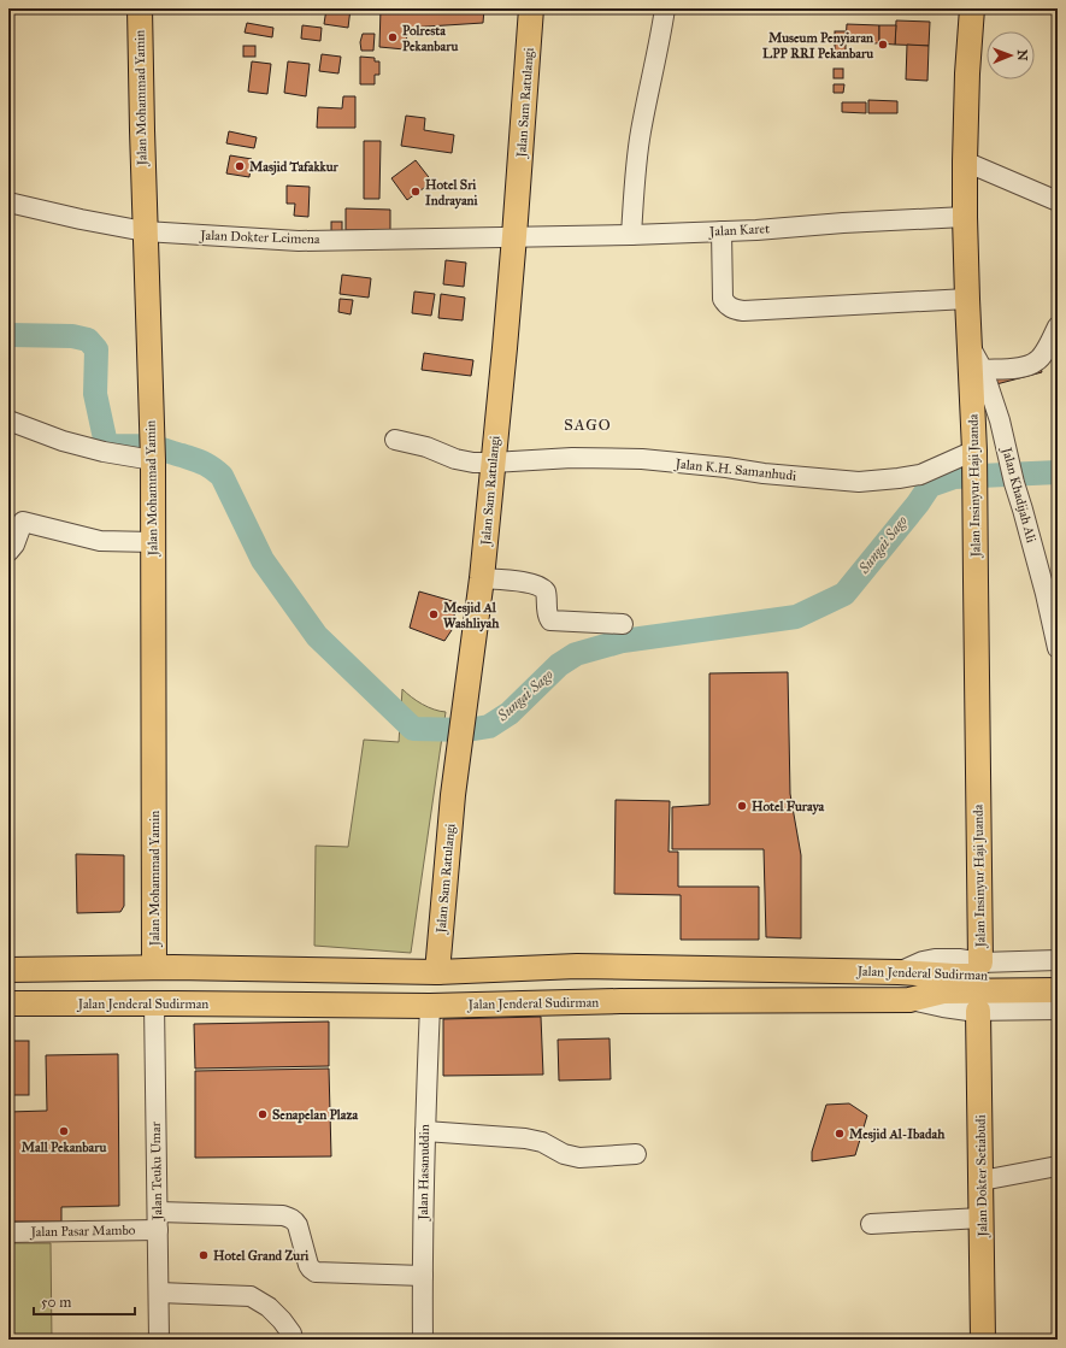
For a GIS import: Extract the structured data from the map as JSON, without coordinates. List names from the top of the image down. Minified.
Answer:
{"streets":{"main road":["Jalan Mohammad Yamin","Jalan Sam Ratulangi","Jalan Insinyur Haji Juanda","Jalan Jenderal Sudirman","Jalan Dokter Setiabudi"],"street":["Jalan Karet","Jalan Dokter Leimena","Jalan K.H. Samanhudi","Jalan Khadijah Ali","Jalan Teuku Umar","Jalan Hasanuddin","Jalan Pasar Mambo"]},"crossings":[["Jalan Mohammad Yamin","Jalan Dokter Leimena"],["Jalan Mohammad Yamin","Jalan Jenderal Sudirman"],["Jalan Sam Ratulangi","Jalan Karet"],["Jalan Sam Ratulangi","Jalan Dokter Leimena"],["Jalan Sam Ratulangi","Jalan K.H. Samanhudi"],["Jalan Sam Ratulangi","Jalan Jenderal Sudirman"],["Jalan Karet","Jalan Dokter Leimena"],["Jalan Karet","Jalan Insinyur Haji Juanda"],["Jalan K.H. Samanhudi","Jalan Insinyur Haji Juanda"],["Jalan Insinyur Haji Juanda","Jalan Khadijah Ali"],["Jalan Jenderal Sudirman","Jalan Teuku Umar"],["Jalan Jenderal Sudirman","Jalan Hasanuddin"],["Jalan Teuku Umar","Jalan Pasar Mambo"],["Jalan Hasanuddin","Jalan Pasar Mambo"]],"districts":["SAGO"],"water":["Sungai Sago"],"places":["Polresta Pekanbaru","Museum Penyiaran LPP RRI Pekanbaru","Masjid Tafakkur","Hotel Sri Indrayani","Mesjid Al Washliyah","Hotel Furaya","Senapelan Plaza","Mall Pekanbaru","Mesjid Al-Ibadah","Hotel Grand Zuri"],"scale_bar":"50 m","north":"right"}
